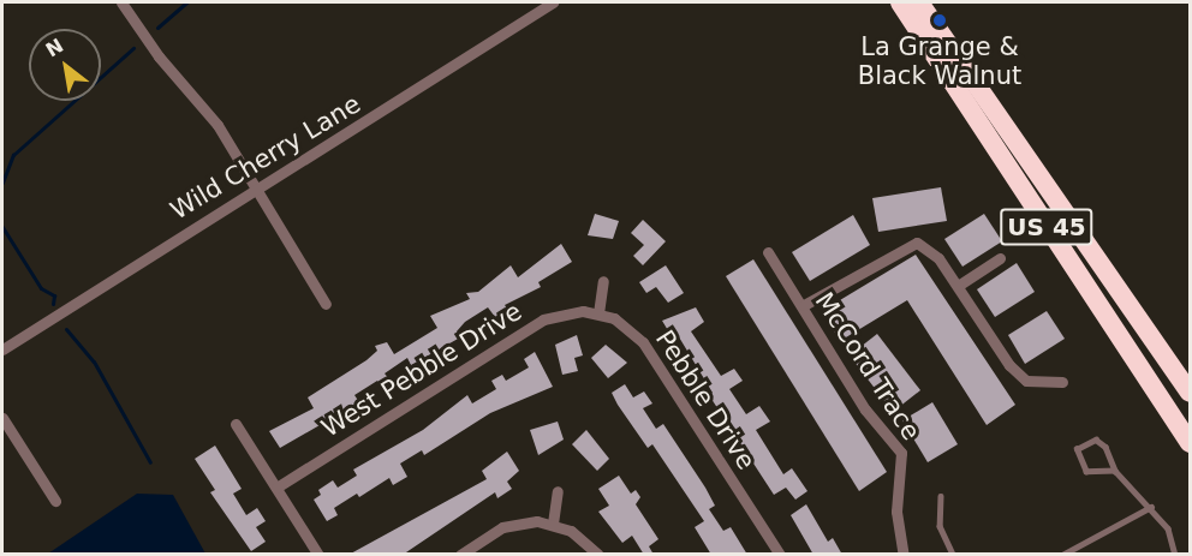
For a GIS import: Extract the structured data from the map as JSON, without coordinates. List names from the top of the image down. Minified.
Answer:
{"streets":{"highway":["US 45"],"street":["Wild Cherry Lane","McCord Trace","West Pebble Drive","Pebble Drive"]},"crossings":[["West Pebble Drive","Pebble Drive"]],"places":["La Grange & Black Walnut"],"north":"top left"}
